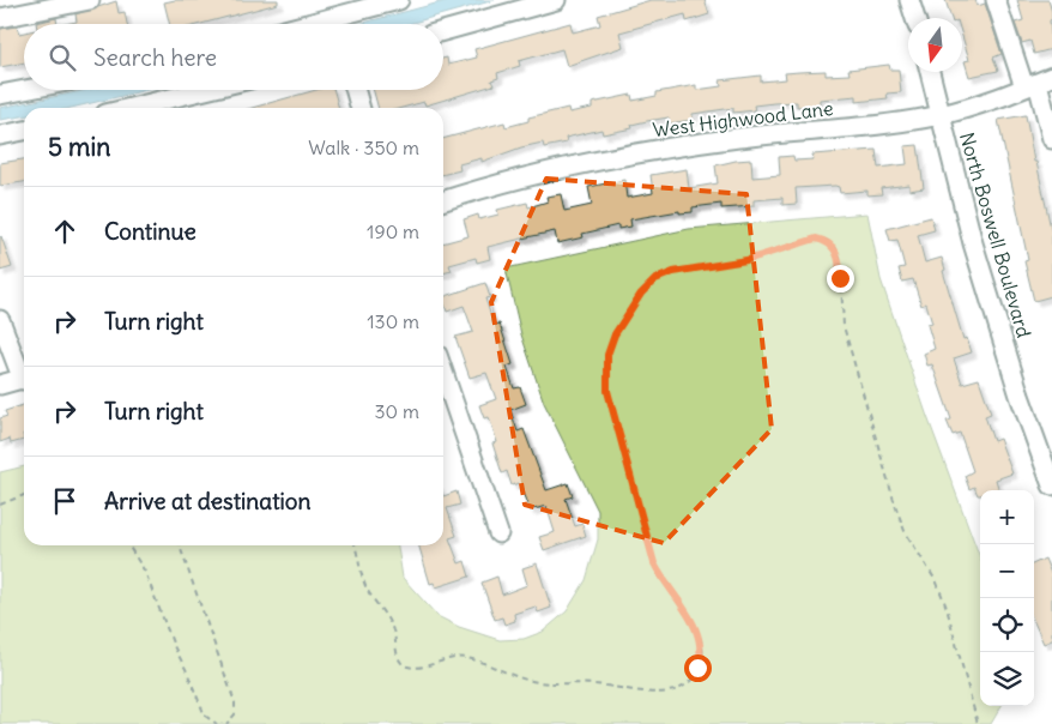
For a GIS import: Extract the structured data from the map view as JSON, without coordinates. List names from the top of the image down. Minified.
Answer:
{"streets":{"street":["West Highwood Lane","North Boswell Boulevard"]},"crossings":[["West Highwood Lane","North Boswell Boulevard"]],"north":"bottom","page":{"search":"Search here","heading":["5 min","Walk · 350 m"],"list":[["Continue","190 m"],["Turn right","130 m"],["Turn right","30 m"],"Arrive at destination"],"map_buttons":["+","−"]}}
